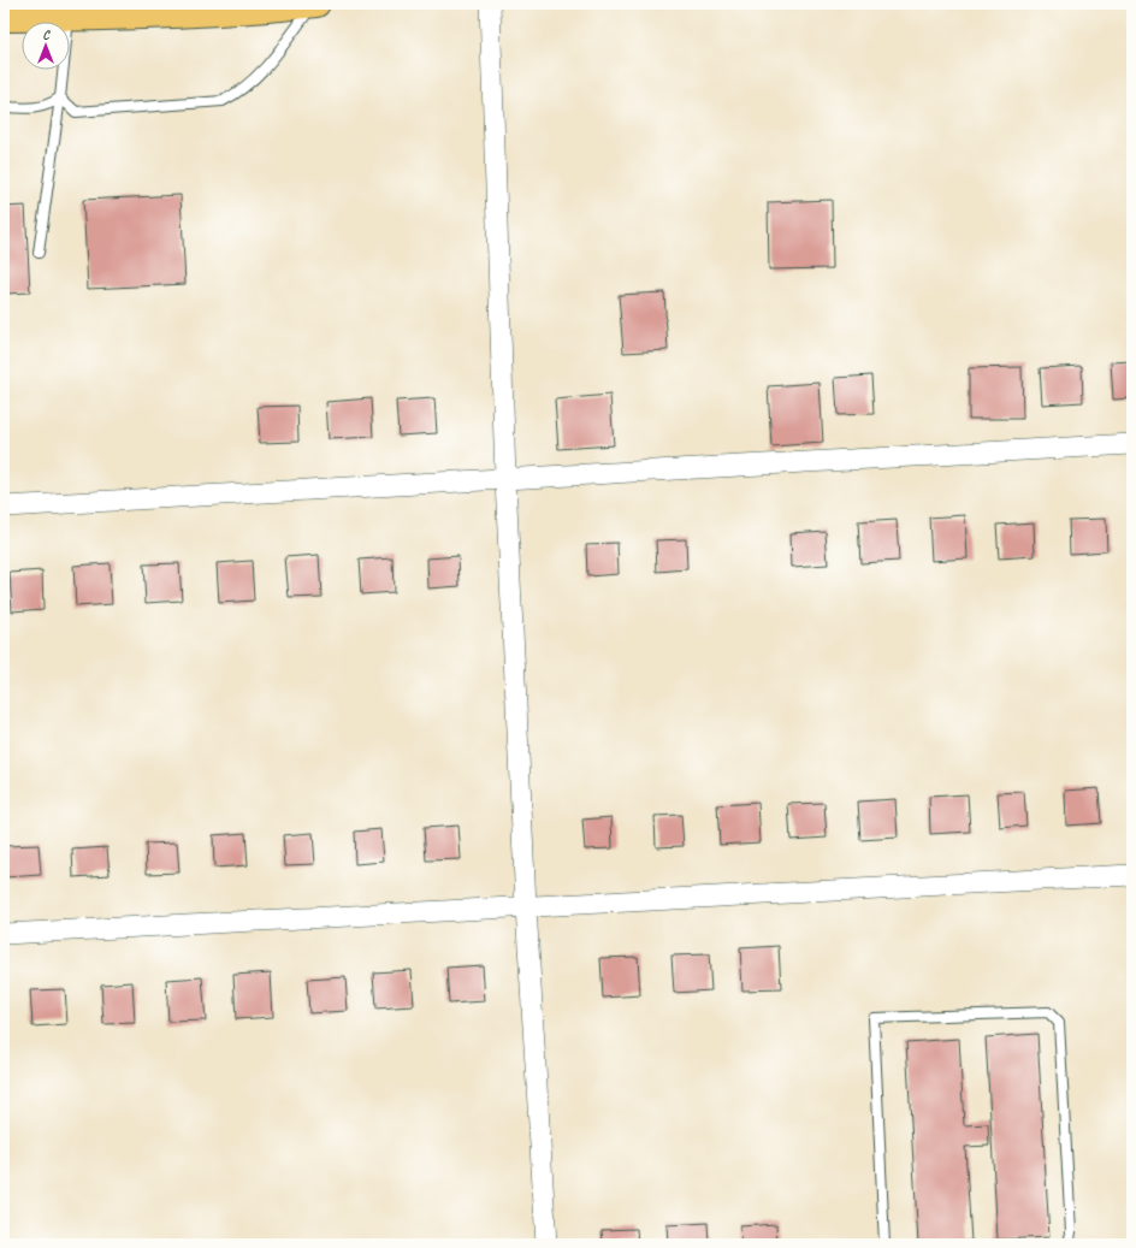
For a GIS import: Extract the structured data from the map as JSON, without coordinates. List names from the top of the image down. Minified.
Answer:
{"north":"top"}
